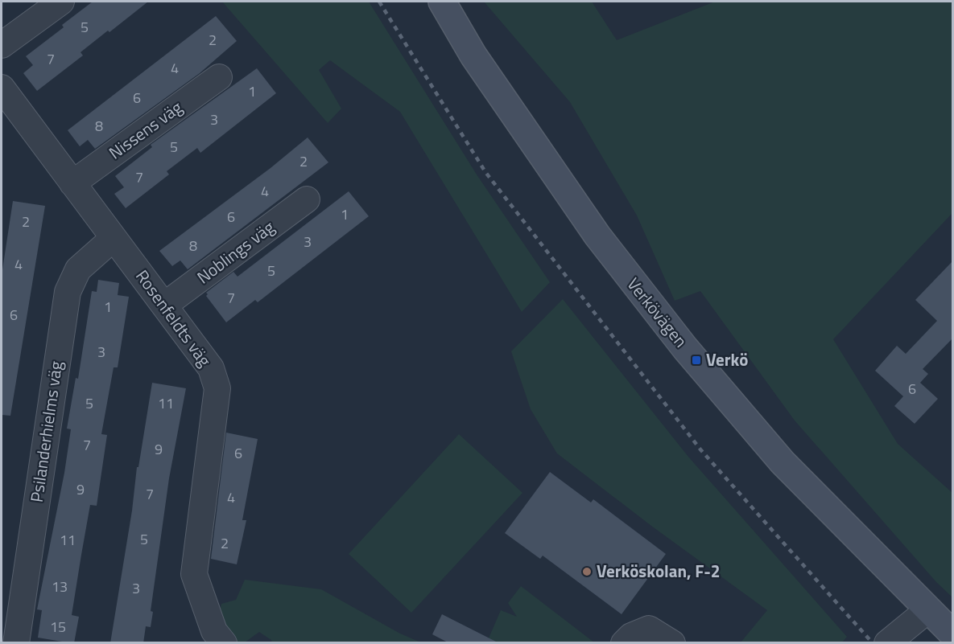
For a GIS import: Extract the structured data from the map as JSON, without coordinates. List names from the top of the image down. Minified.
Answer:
{"streets":{"main road":["Verkövägen"],"street":["Nissens väg","Noblings väg","Rosenfeldts väg","Psilanderhielms väg"]},"crossings":[["Nissens väg","Rosenfeldts väg"],["Noblings väg","Rosenfeldts väg"],["Rosenfeldts väg","Psilanderhielms väg"]],"places":{"transit":["Verkö"],"other":["Verköskolan, F-2"]},"house_numbers":["5","2","7","4","1","6","3","8","5","2","7","4","1","6","2","3","8","4","5","7","1","6","3","6","5","11","7","9","6","9","7","4","5","11","2","13","3","15"]}
